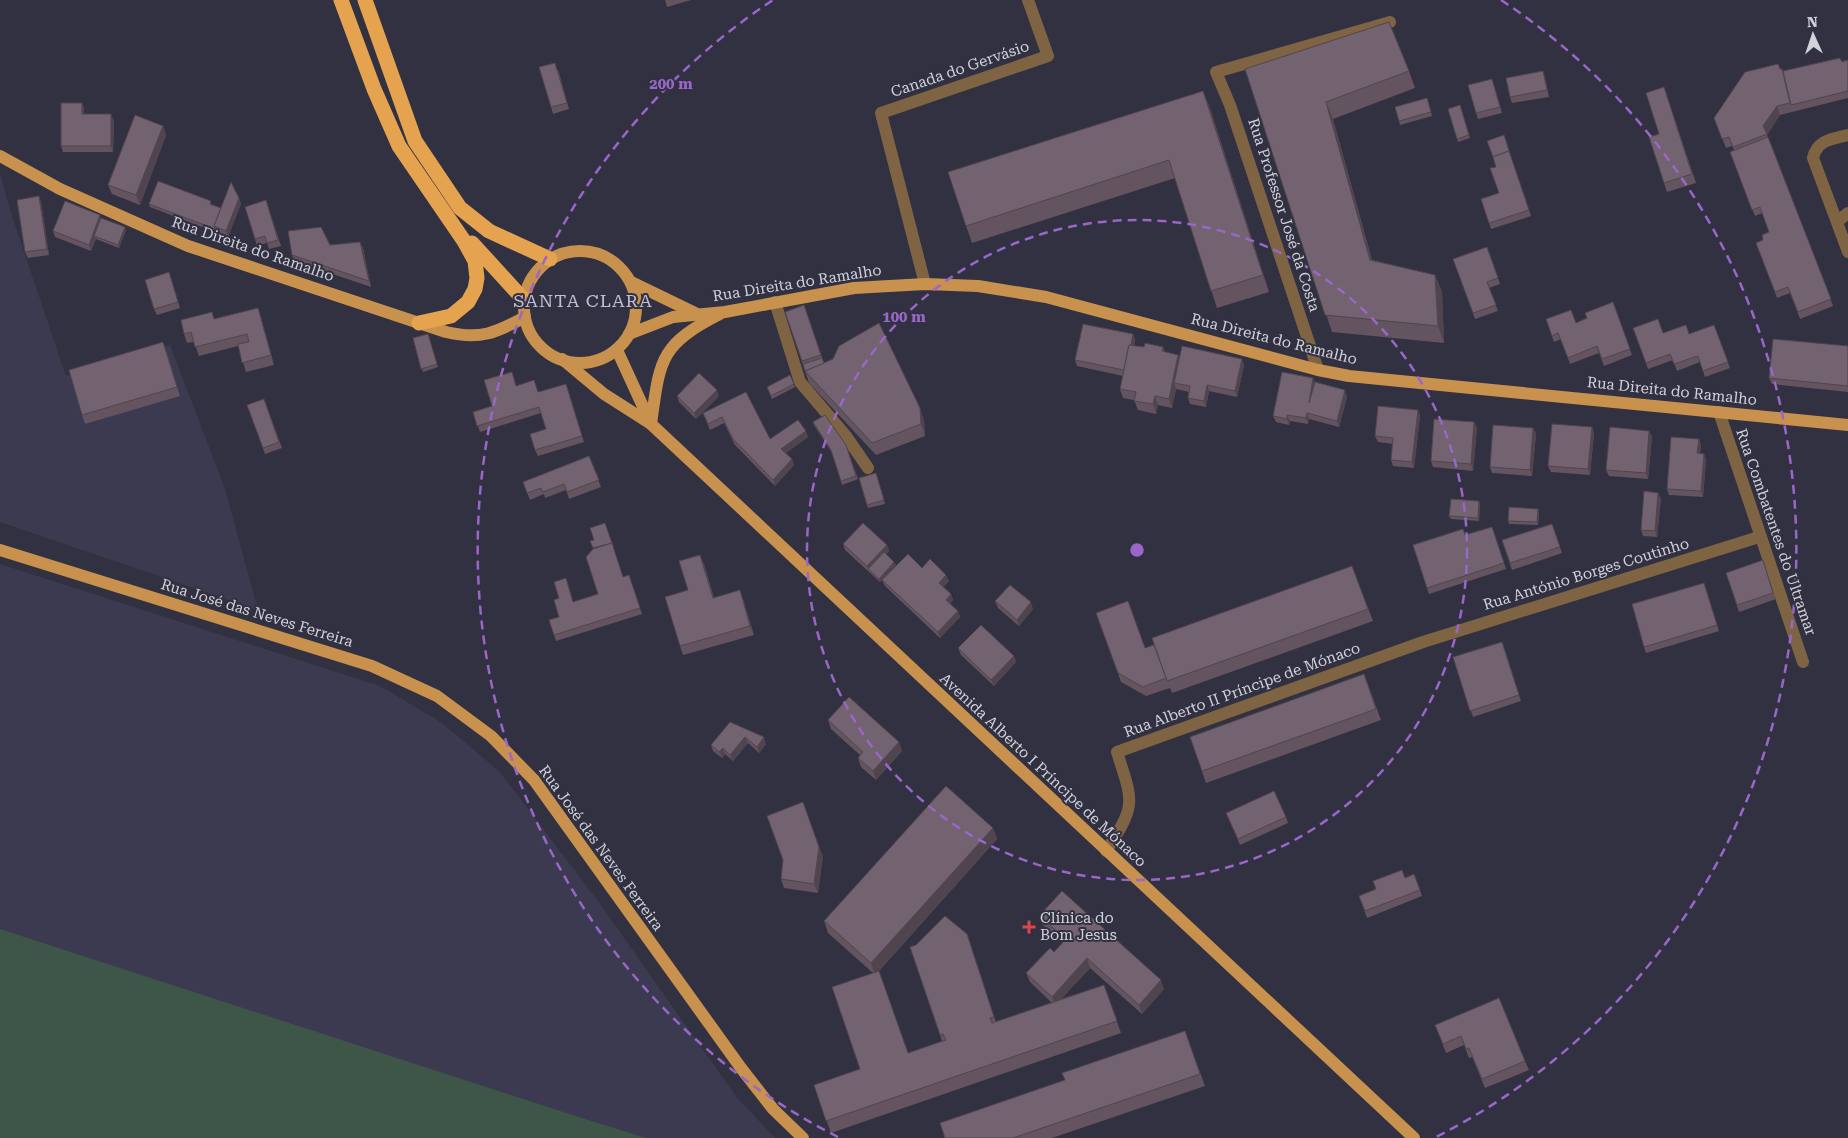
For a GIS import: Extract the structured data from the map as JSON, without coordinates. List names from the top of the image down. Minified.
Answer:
{"streets":{"main road":["Rua Direita do Ramalho","Rua José das Neves Ferreira","Avenida Alberto I Príncipe de Mónaco"],"street":["Canada do Gervásio","Rua Professor José da Costa","Rua Combatentes do Ultramar","Rua António Borges Coutinho","Rua Alberto II Príncipe de Mónaco"]},"crossings":[["Canada do Gervásio","Rua Direita do Ramalho"],["Rua Professor José da Costa","Rua Direita do Ramalho"],["Rua Direita do Ramalho","Rua Combatentes do Ultramar"],["Rua Direita do Ramalho","Avenida Alberto I Príncipe de Mónaco"],["Rua Combatentes do Ultramar","Rua António Borges Coutinho"],["Rua António Borges Coutinho","Rua Alberto II Príncipe de Mónaco"],["Rua Alberto II Príncipe de Mónaco","Avenida Alberto I Príncipe de Mónaco"]],"districts":["SANTA CLARA"],"places":{"health":["Clínica do Bom Jesus"]},"north":"top","rings":["200 m","100 m"]}
